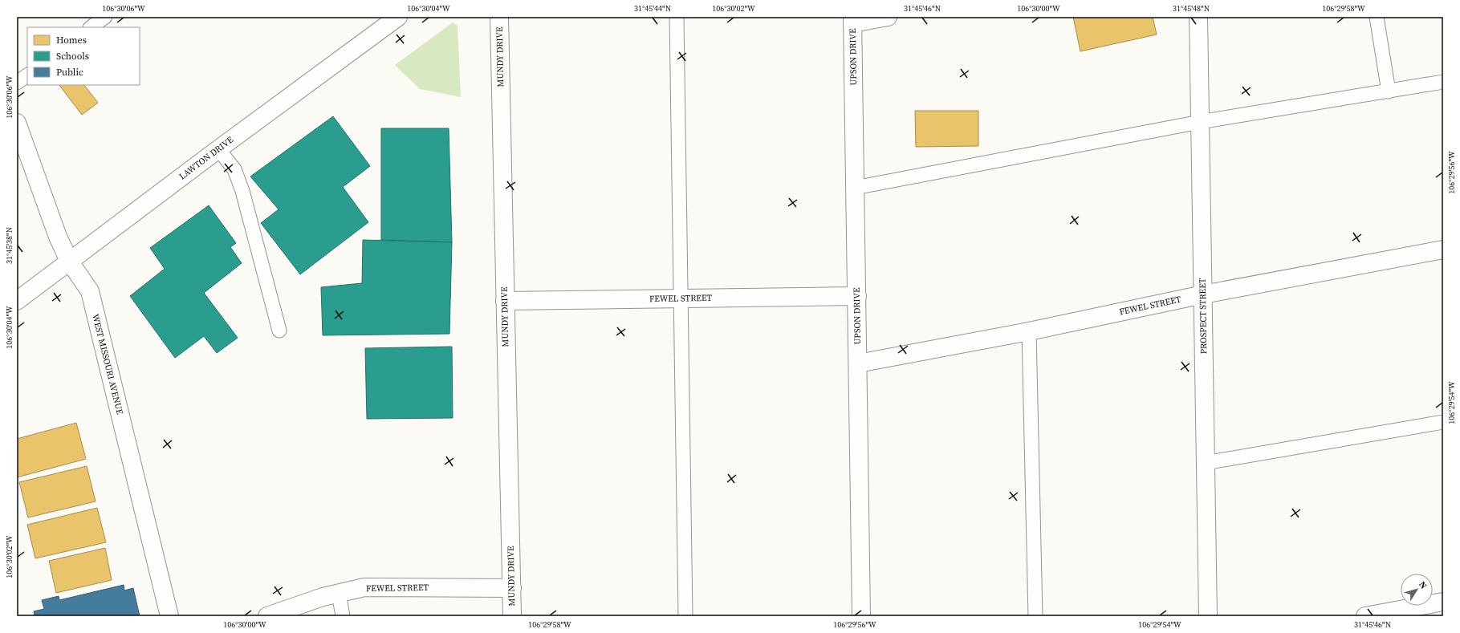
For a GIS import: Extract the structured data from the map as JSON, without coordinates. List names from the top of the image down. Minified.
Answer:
{"streets":{"street":["MUNDY DRIVE","UPSON DRIVE","LAWTON DRIVE","FEWEL STREET","PROSPECT STREET","WEST MISSOURI AVENUE"]},"crossings":[["MUNDY DRIVE","FEWEL STREET"],["UPSON DRIVE","FEWEL STREET"],["LAWTON DRIVE","WEST MISSOURI AVENUE"],["FEWEL STREET","PROSPECT STREET"]],"legend":["Homes","Schools","Public"],"north":"top right","coordinates":["106°30'06\"W","106°30'04\"W","31°45'44\"N","106°30'02\"W","31°45'46\"N","106°30'00\"W","31°45'48\"N","106°29'58\"W","106°29'56\"W","31°45'38\"N","106°29'54\"W"]}
